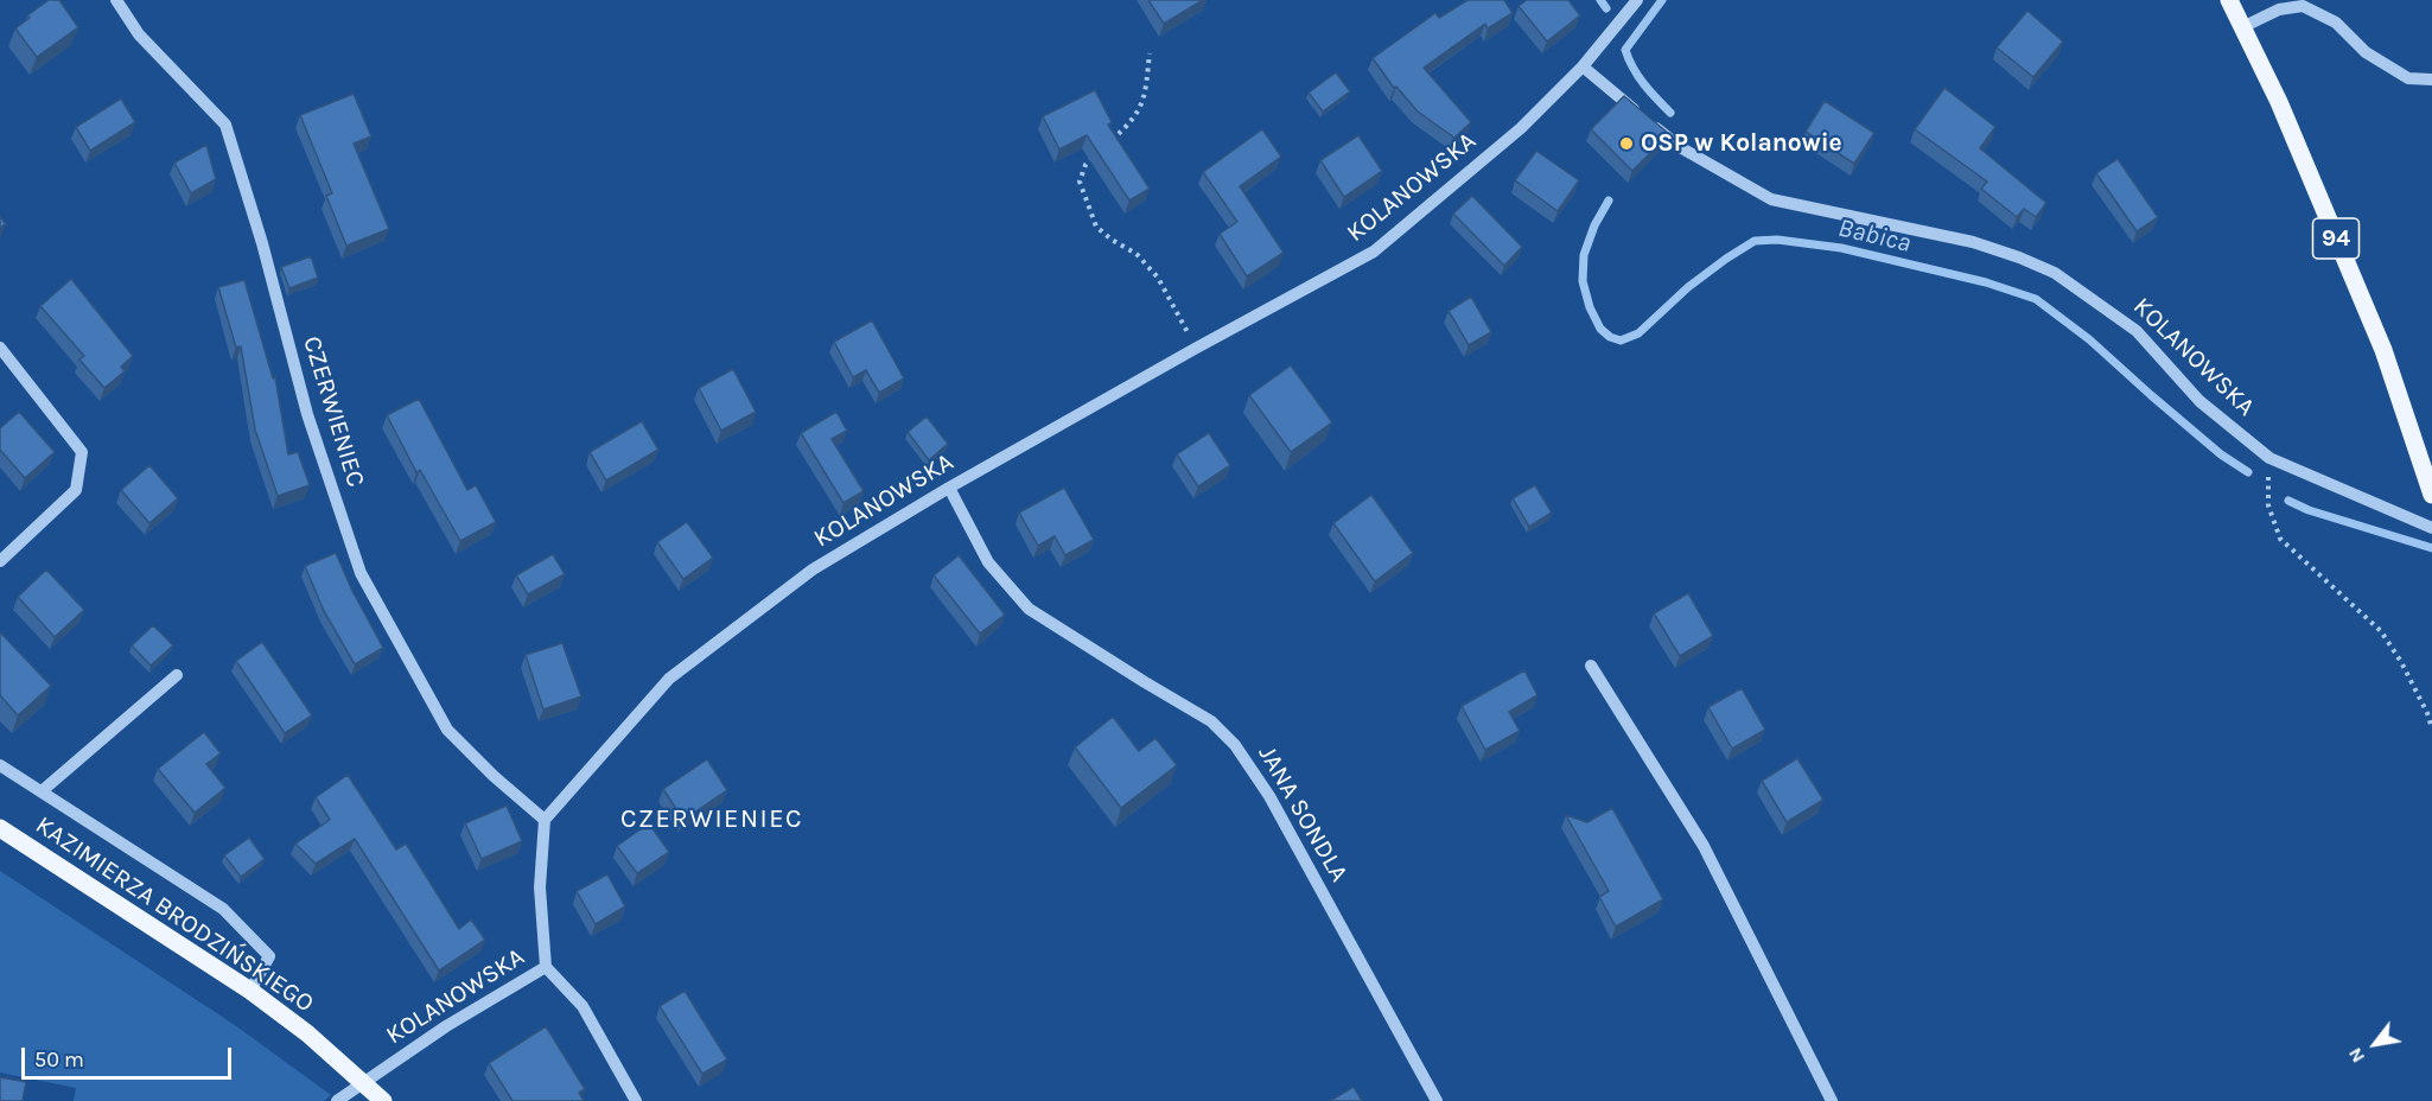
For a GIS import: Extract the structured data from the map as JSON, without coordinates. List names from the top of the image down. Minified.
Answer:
{"streets":{"main road":["94","KAZIMIERZA BRODZIŃSKIEGO"],"street":["KOLANOWSKA","CZERWIENIEC","JANA SONDLA"]},"crossings":[["KOLANOWSKA","CZERWIENIEC"],["KOLANOWSKA","JANA SONDLA"],["KOLANOWSKA","KAZIMIERZA BRODZIŃSKIEGO"]],"districts":["CZERWIENIEC"],"water":["Babica"],"places":["OSP w Kolanowie"],"scale_bar":"50 m","north":"bottom left"}
